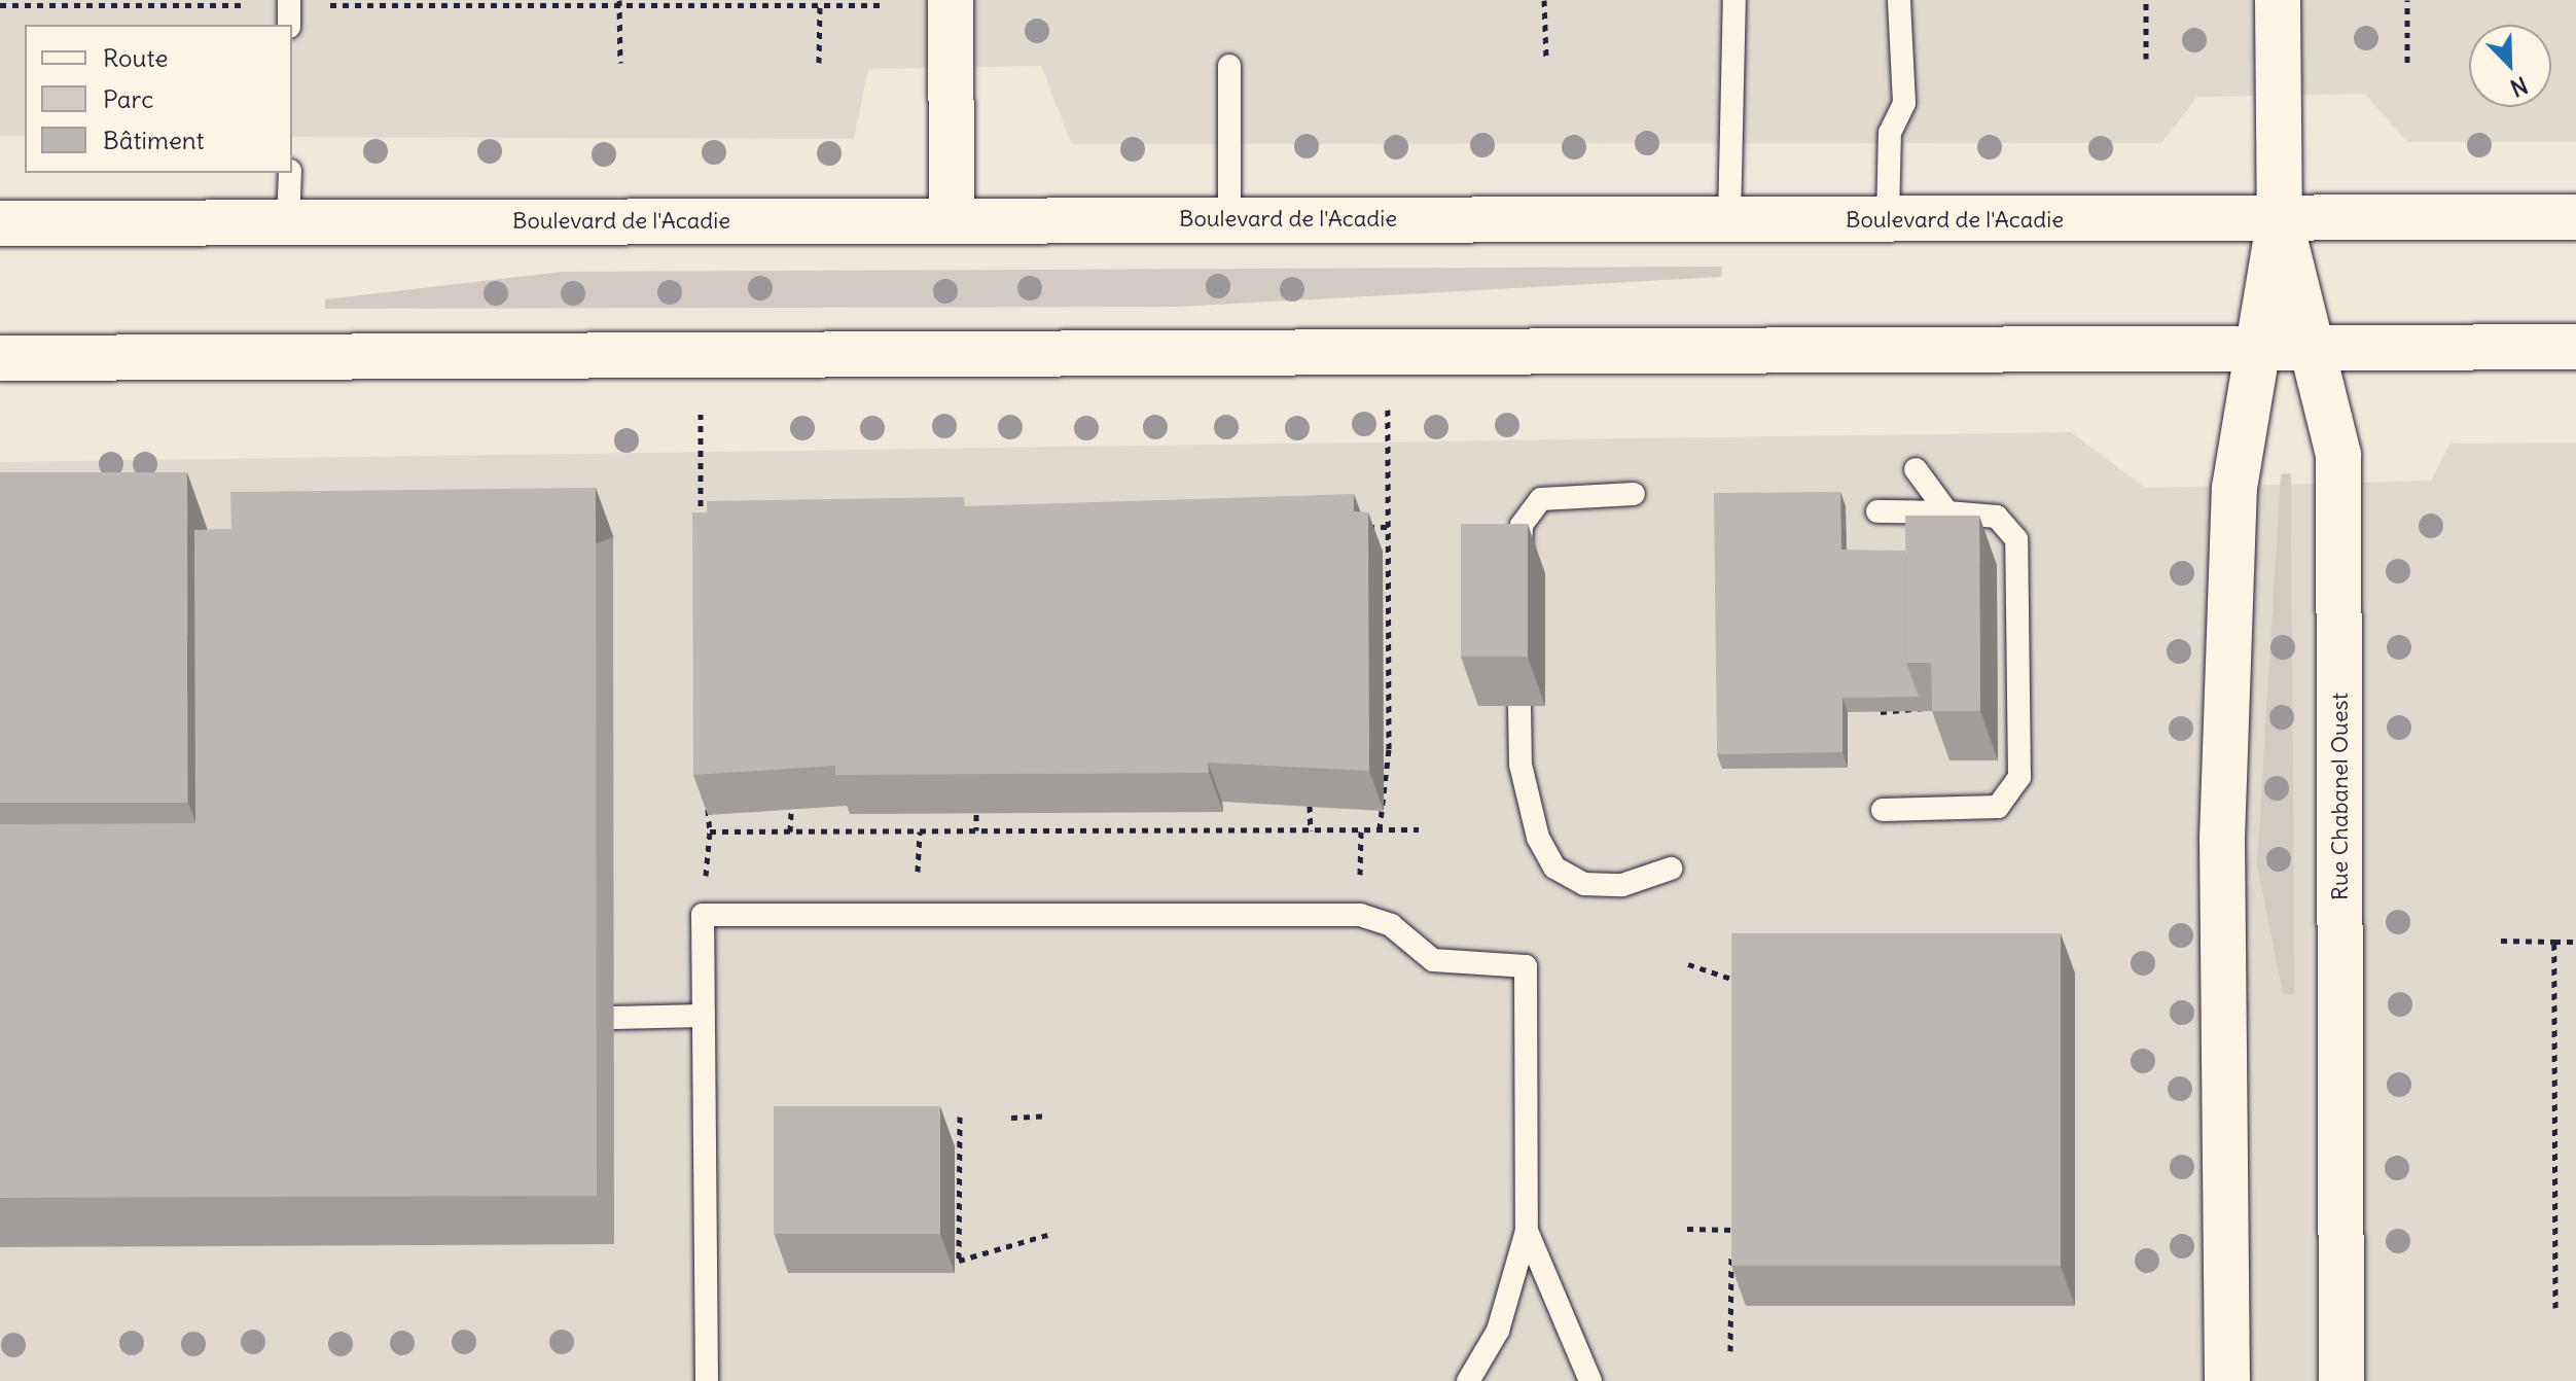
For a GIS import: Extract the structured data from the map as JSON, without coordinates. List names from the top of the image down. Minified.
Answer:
{"streets":{"main road":["Boulevard de l'Acadie","Rue Chabanel Ouest"]},"crossings":[["Boulevard de l'Acadie","Rue Chabanel Ouest"]],"legend":["Route","Parc","Bâtiment"],"north":"bottom right"}
